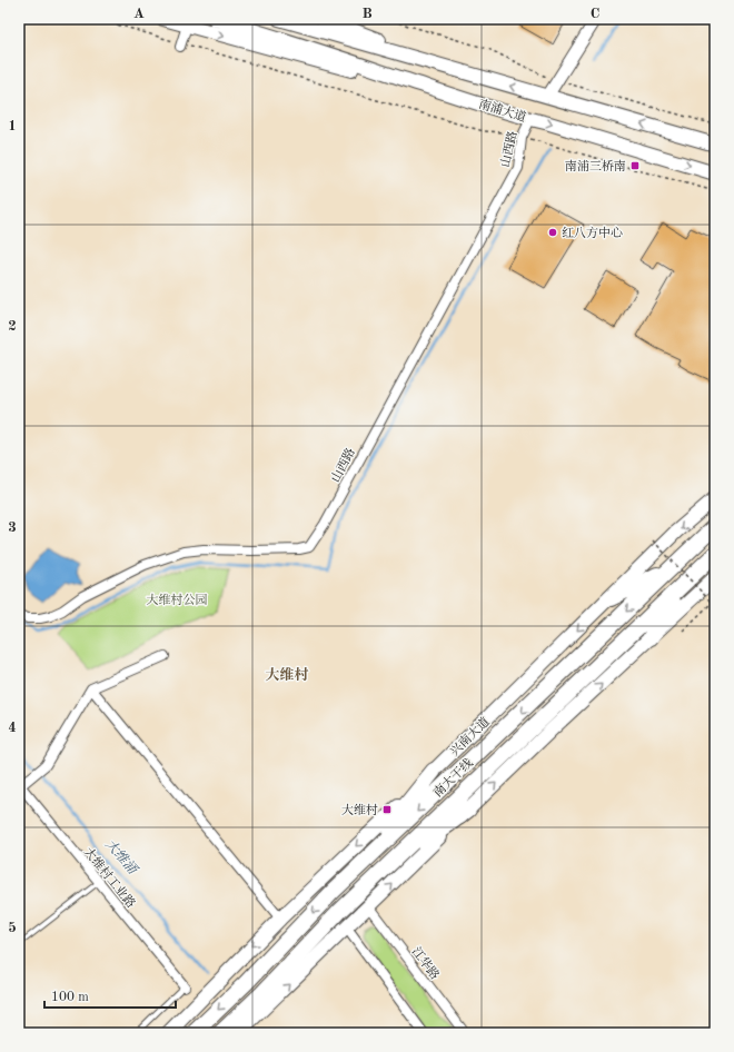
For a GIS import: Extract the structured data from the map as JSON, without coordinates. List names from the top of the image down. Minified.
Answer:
{"streets":{"highway":["南大干线"],"main road":["南浦大道","兴南大道"],"street":["山西路","大维村工业路","江华路"]},"crossings":[["南浦大道","山西路"]],"districts":["大维村"],"water":["大维涌"],"parks":["大维村公园"],"places":{"transit":["南浦三桥南","大维村"],"other":["红八方中心"]},"scale_bar":"100 m","grid":{"columns":["A","B","C"],"rows":["1","2","3","4","5"]}}
